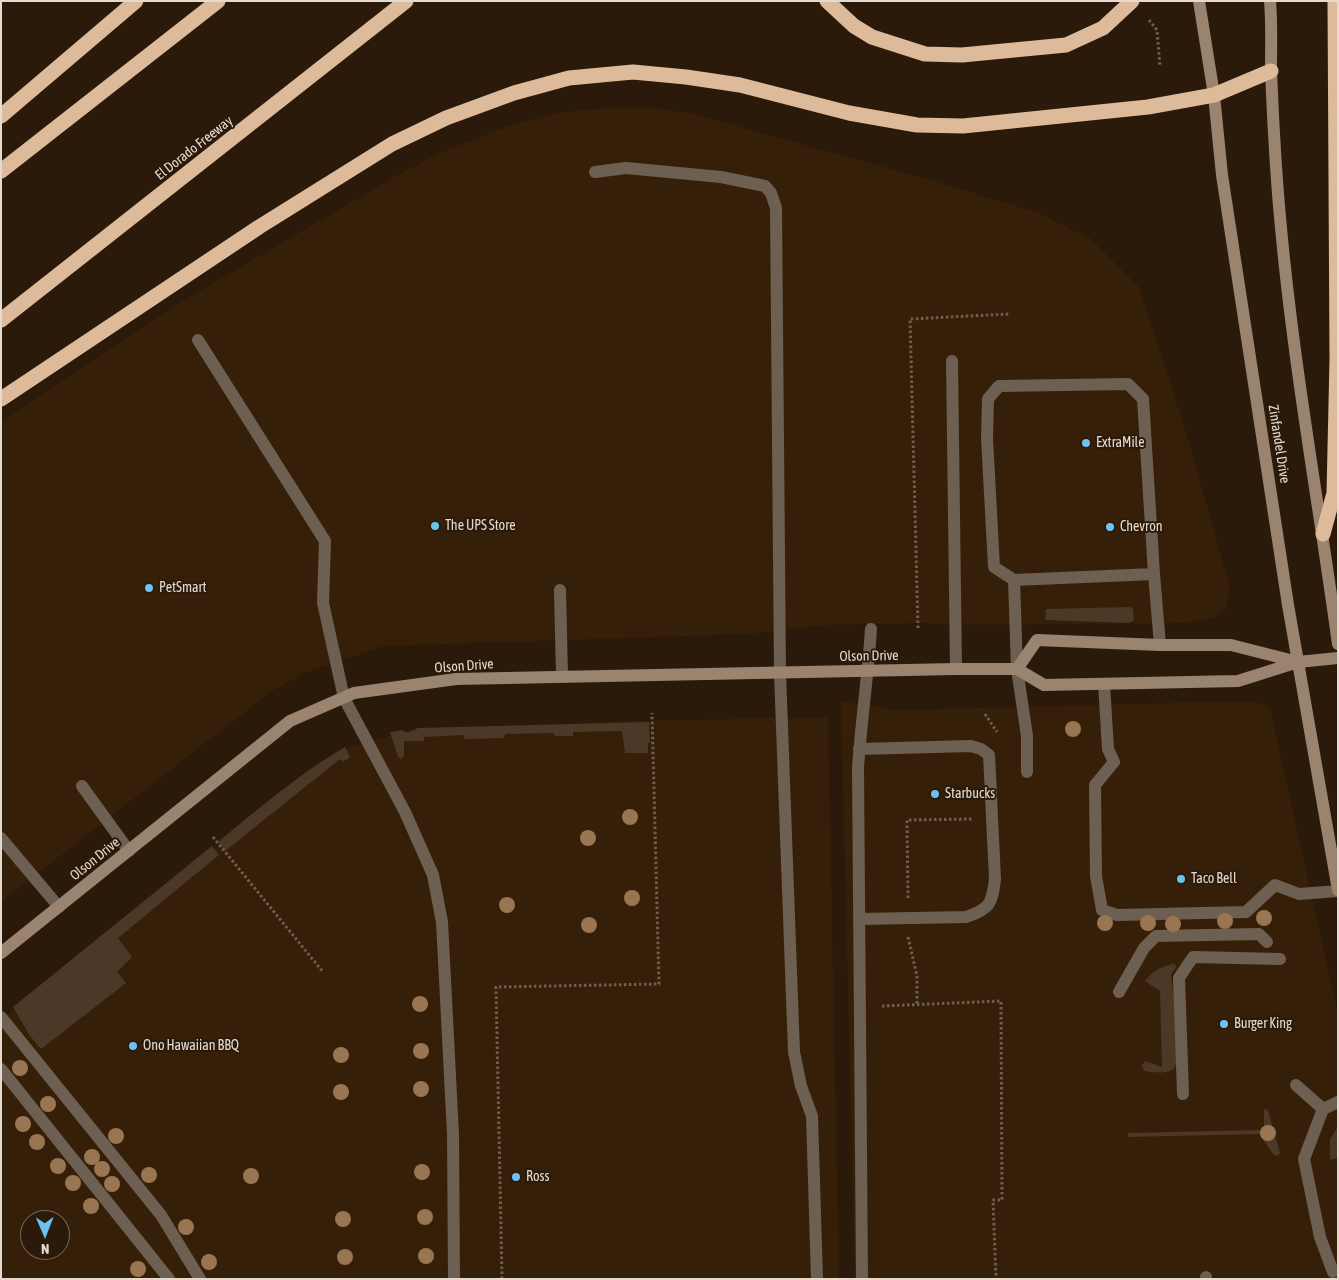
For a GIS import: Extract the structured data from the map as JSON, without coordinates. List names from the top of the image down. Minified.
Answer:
{"streets":{"highway":["El Dorado Freeway"],"street":["Zinfandel Drive","Olson Drive"]},"places":["ExtraMile","The UPS Store","Chevron","PetSmart","Starbucks","Taco Bell","Burger King","Ono Hawaiian BBQ","Ross"],"north":"bottom"}
